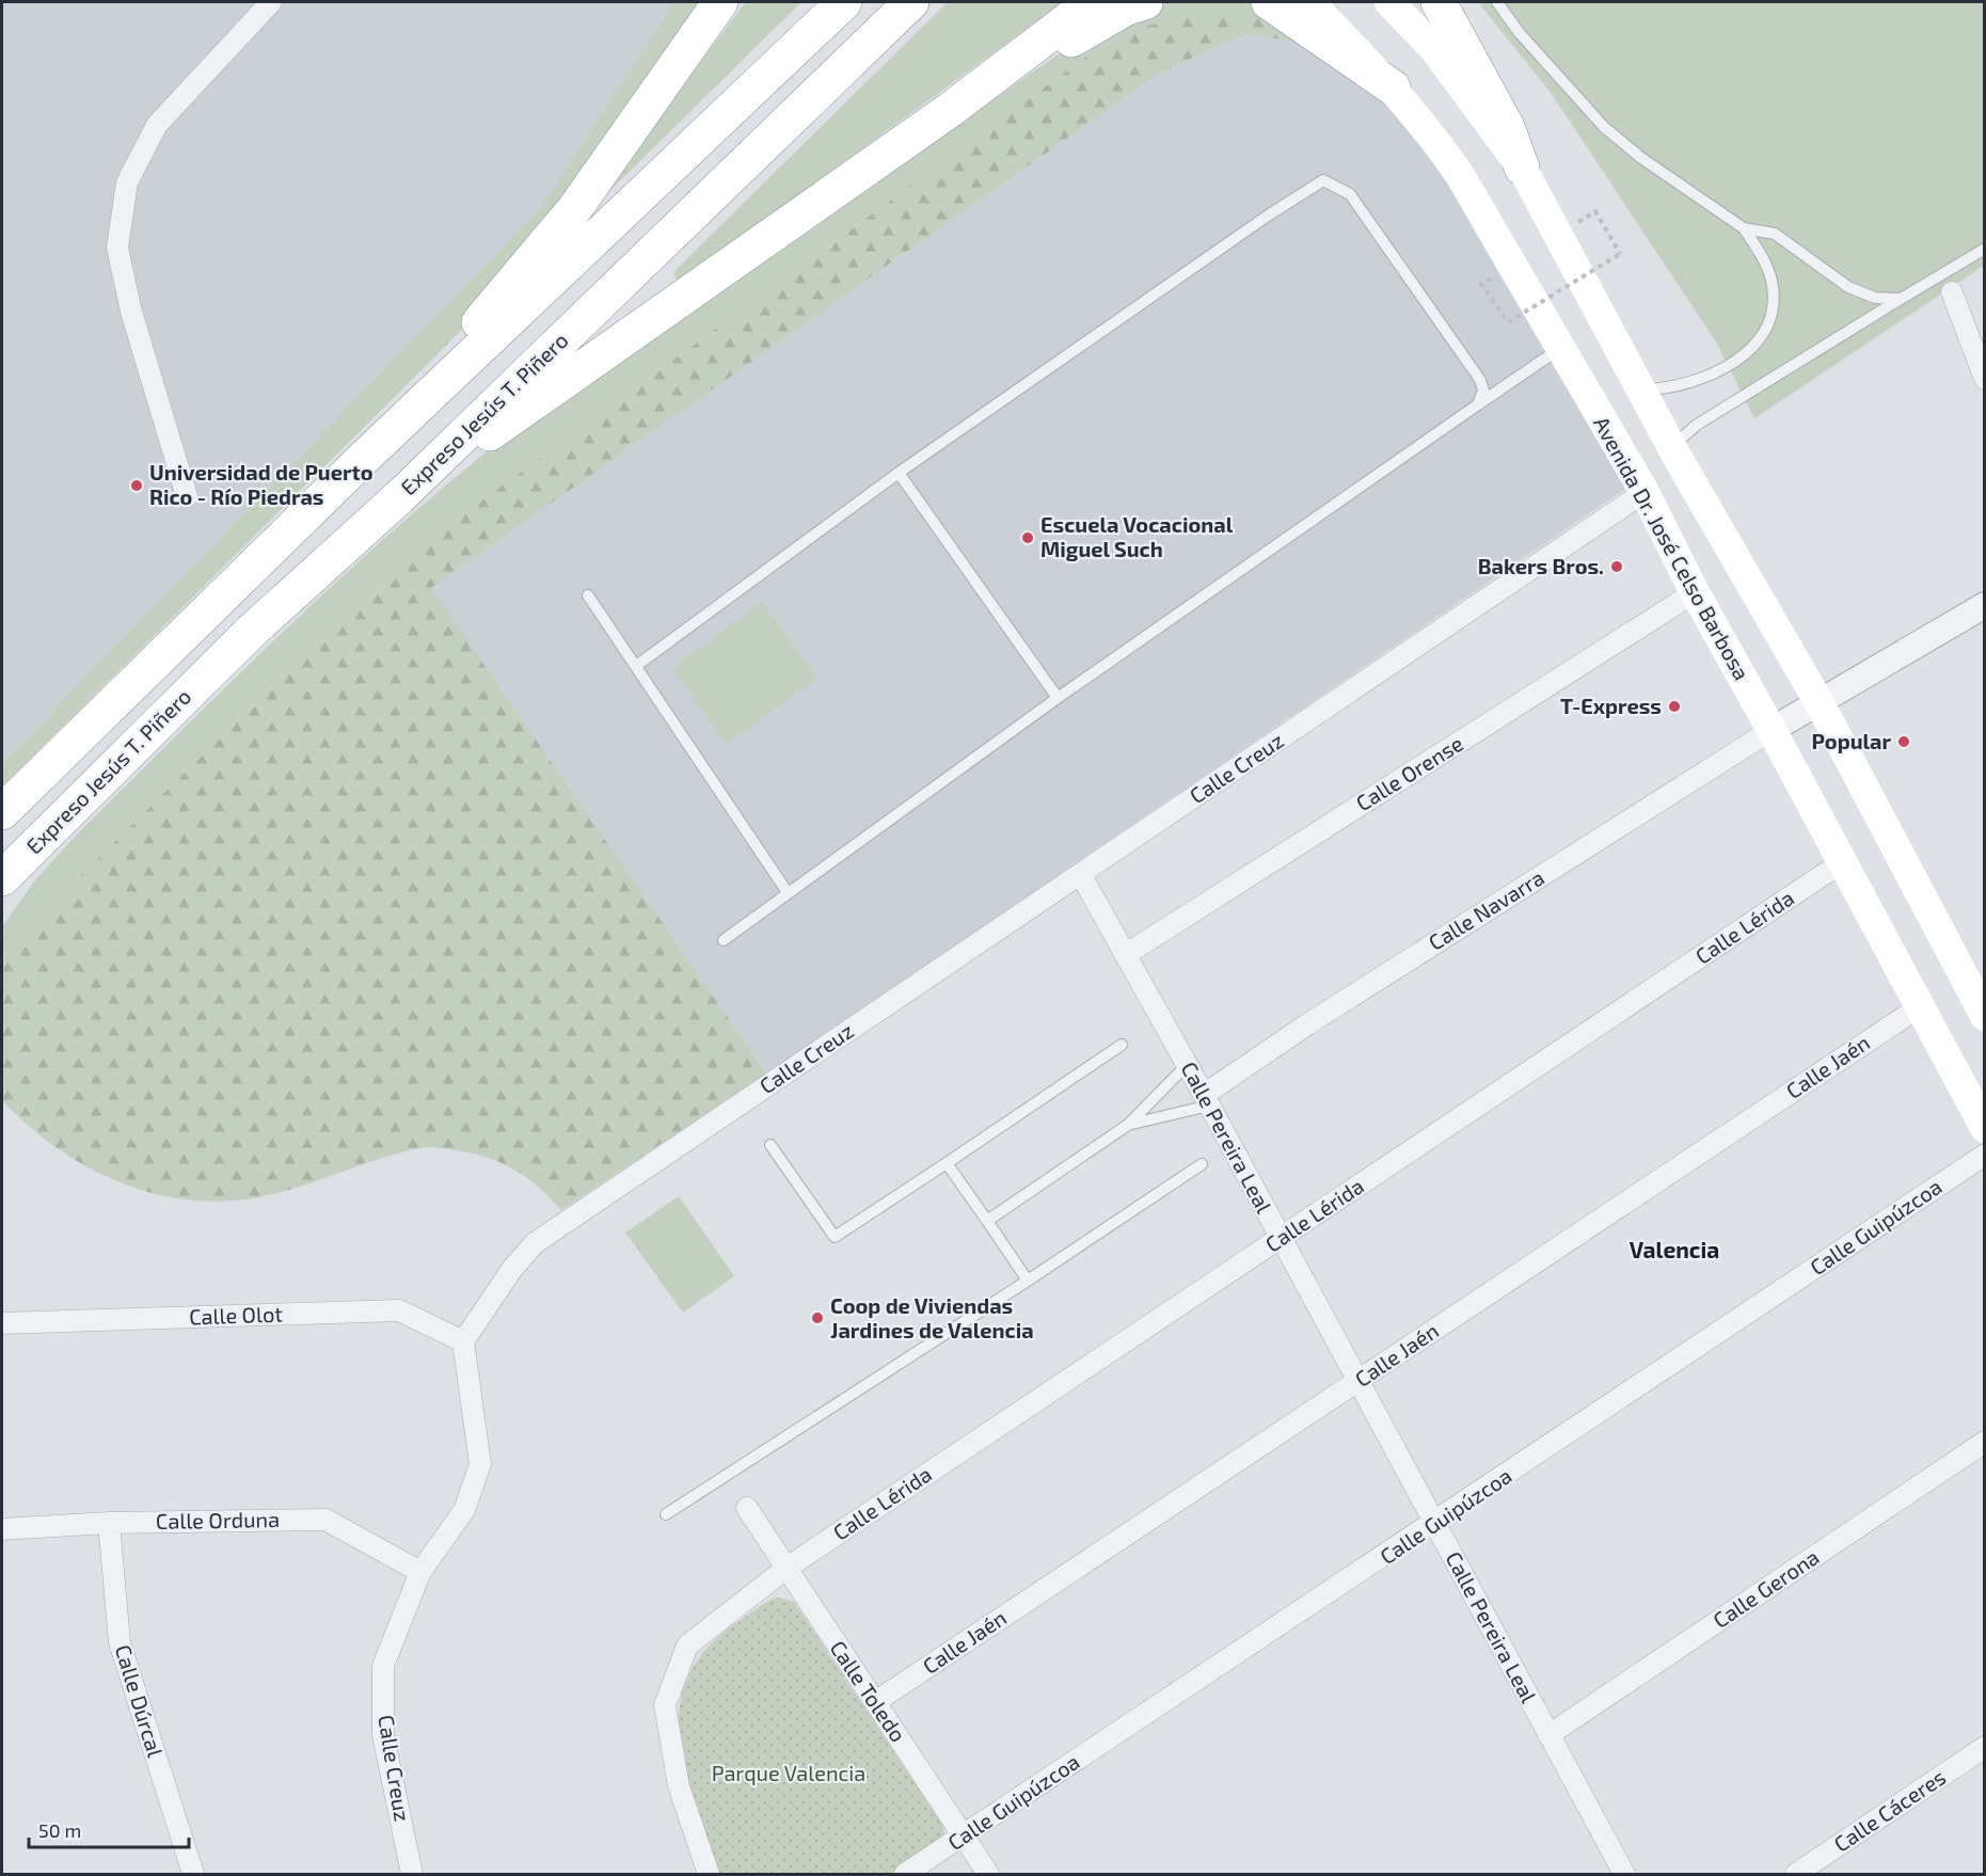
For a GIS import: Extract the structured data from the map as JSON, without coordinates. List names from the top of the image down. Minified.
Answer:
{"streets":{"highway":["Expreso Jesús T. Piñero"],"main road":["Avenida Dr. José Celso Barbosa"],"street":["Calle Creuz","Calle Orense","Calle Navarra","Calle Lérida","Calle Jaén","Calle Pereira Leal","Calle Guipúzcoa","Calle Olot","Calle Orduna","Calle Gerona","Calle Toledo","Calle Dúrcal","Calle Cáceres"]},"crossings":[["Avenida Dr. José Celso Barbosa","Calle Creuz"],["Avenida Dr. José Celso Barbosa","Calle Orense"],["Avenida Dr. José Celso Barbosa","Calle Navarra"],["Avenida Dr. José Celso Barbosa","Calle Lérida"],["Avenida Dr. José Celso Barbosa","Calle Jaén"],["Calle Creuz","Calle Pereira Leal"],["Calle Creuz","Calle Olot"],["Calle Creuz","Calle Orduna"],["Calle Orense","Calle Pereira Leal"],["Calle Navarra","Calle Pereira Leal"],["Calle Lérida","Calle Pereira Leal"],["Calle Lérida","Calle Toledo"],["Calle Jaén","Calle Pereira Leal"],["Calle Jaén","Calle Toledo"],["Calle Pereira Leal","Calle Guipúzcoa"],["Calle Pereira Leal","Calle Gerona"],["Calle Guipúzcoa","Calle Toledo"],["Calle Orduna","Calle Dúrcal"]],"districts":["Valencia"],"parks":["Parque Valencia"],"places":["Universidad de Puerto Rico - Río Piedras","Escuela Vocacional Miguel Such","Bakers Bros.","T-Express","Popular","Coop de Viviendas Jardines de Valencia"],"scale_bar":"50 m"}
